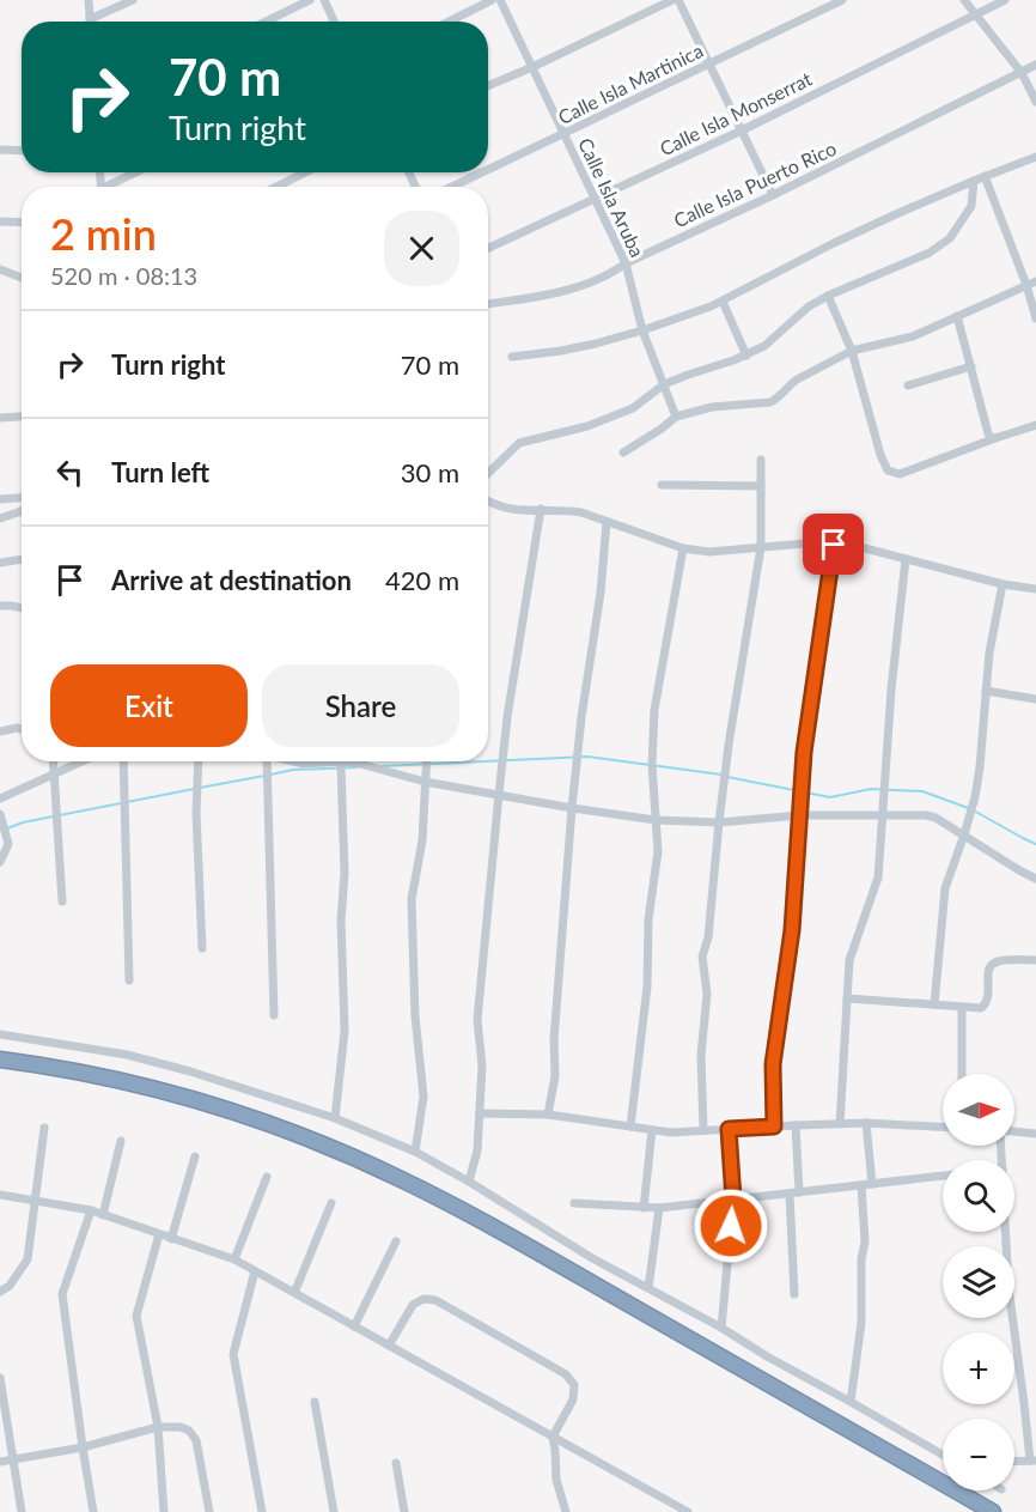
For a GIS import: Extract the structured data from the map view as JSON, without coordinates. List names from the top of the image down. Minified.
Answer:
{"streets":{"street":["Calle Isla Martinica","Calle Isla Monserrat","Calle Isla Puerto Rico","Calle Isla Aruba"]},"crossings":[["Calle Isla Martinica","Calle Isla Aruba"],["Calle Isla Monserrat","Calle Isla Aruba"],["Calle Isla Puerto Rico","Calle Isla Aruba"]],"north":"right","page":{"turn":["70 m","Turn right"],"heading":["2 min","520 m · 08:13"],"list":[{"name":"Turn right","value":"70 m"},{"name":"Turn left","value":"30 m"},{"name":"Arrive at destination","value":"420 m"}],"buttons":["Exit","Share"],"map_buttons":["+","−"]}}
